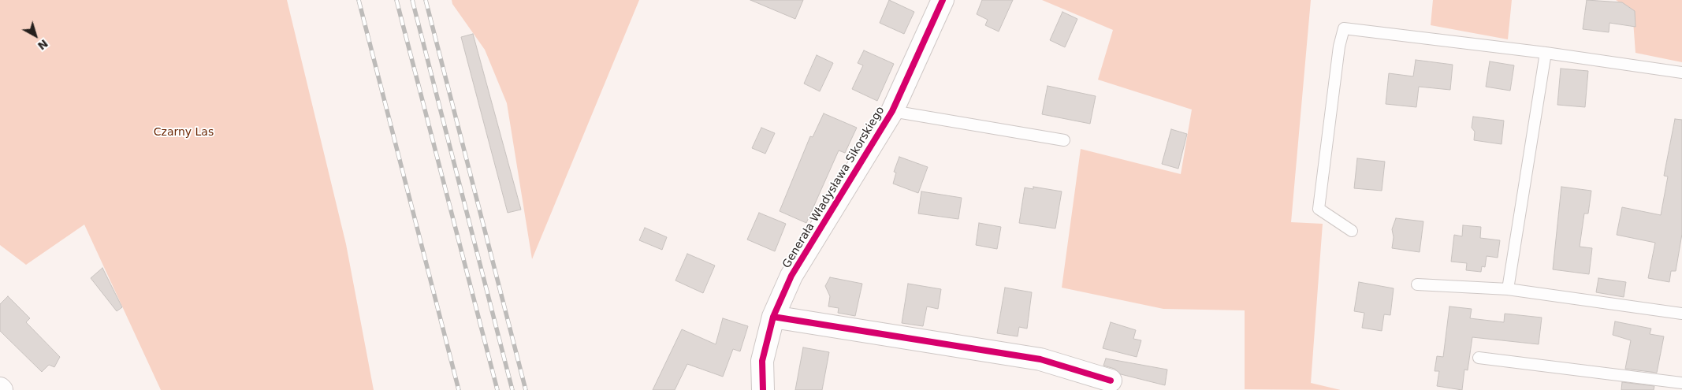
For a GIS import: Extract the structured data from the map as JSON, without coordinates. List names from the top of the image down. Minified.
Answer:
{"streets":{"street":["Generała Władysława Sikorskiego"]},"parks":["Czarny Las"],"north":"bottom right"}
